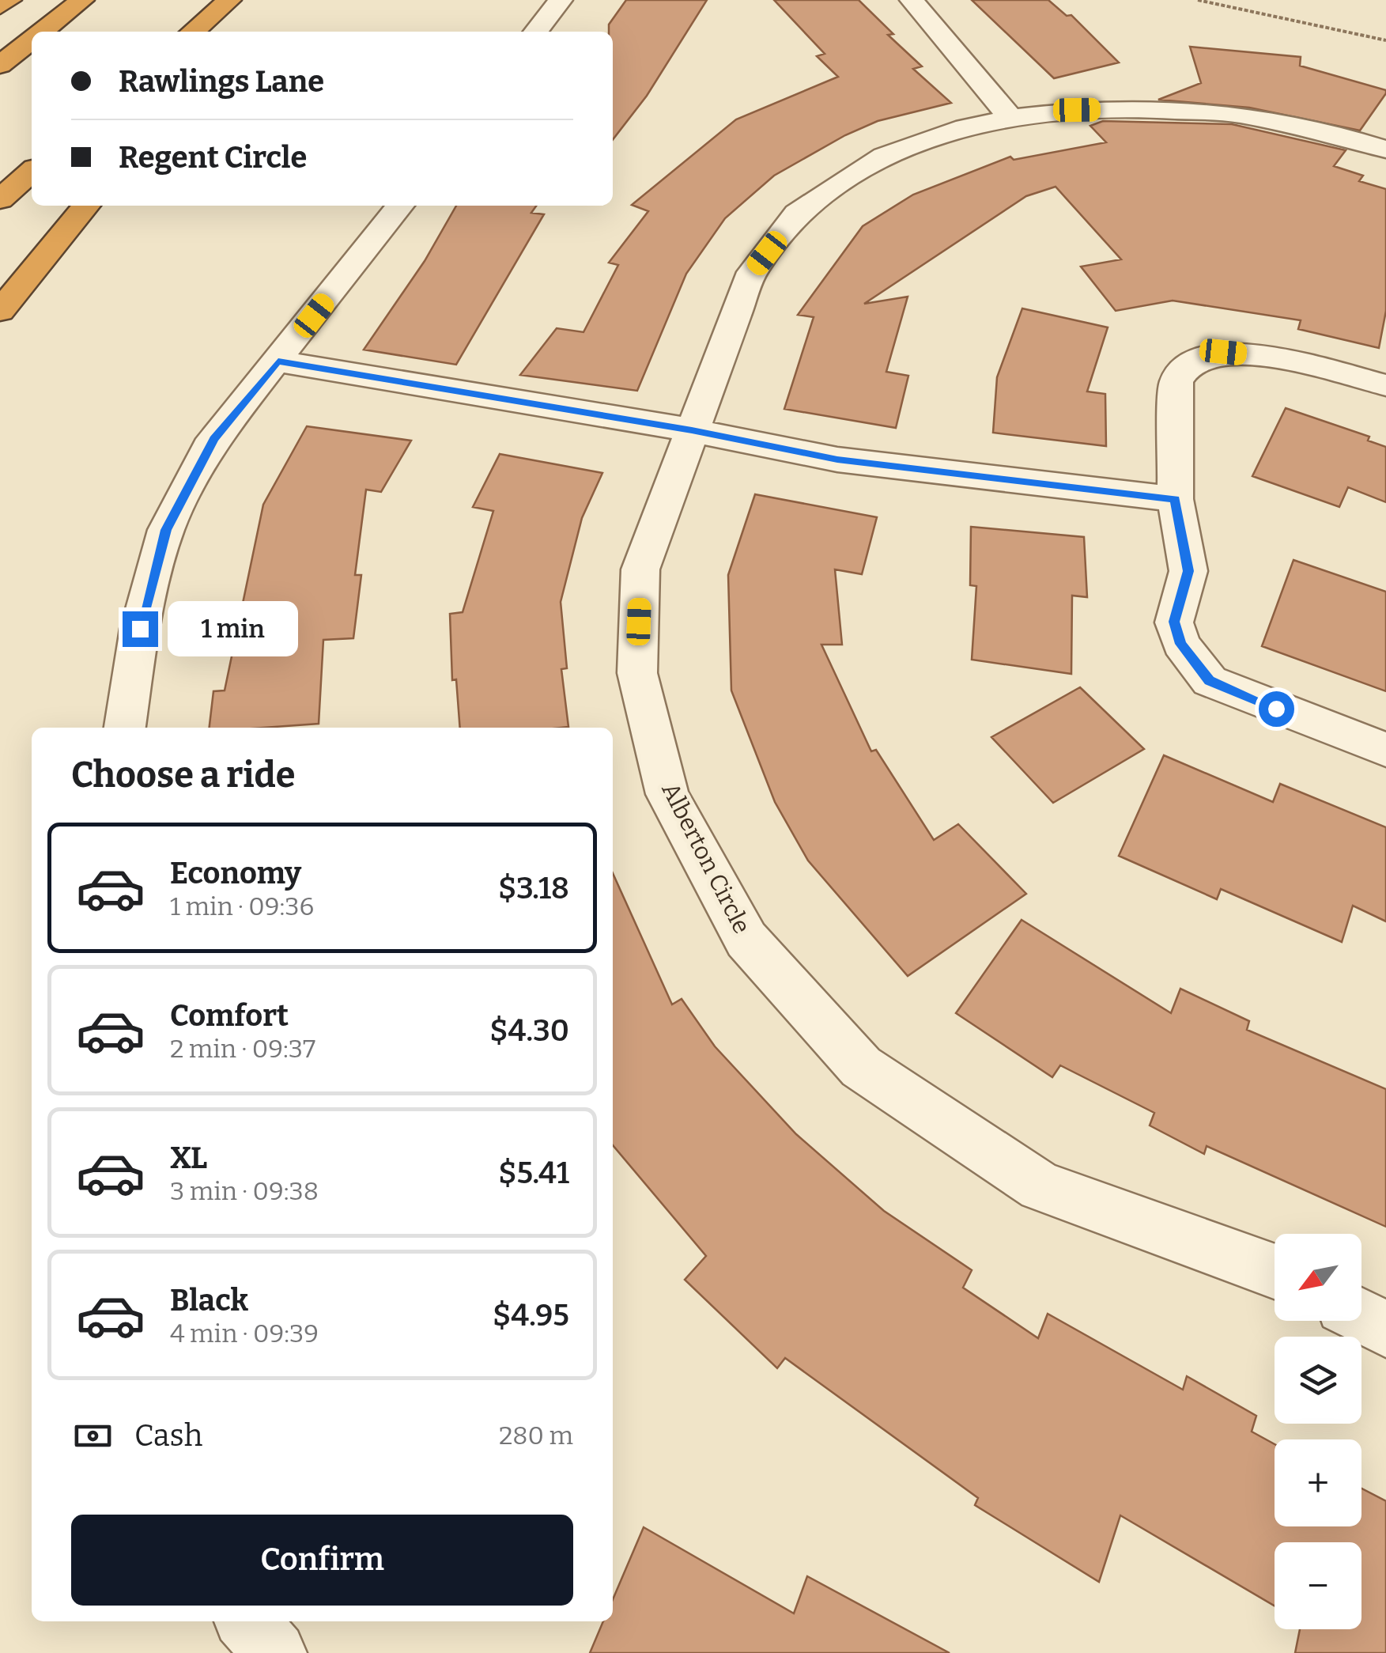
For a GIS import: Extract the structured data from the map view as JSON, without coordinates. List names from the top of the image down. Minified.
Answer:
{"streets":{"street":["Alberton Circle"]},"north":"bottom left","page":{"banner":["Rawlings Lane","Regent Circle"],"bubble":"1 min","heading":"Choose a ride","list":[{"name":"Economy","note":"1 min · 09:36","value":"$3.18"},{"name":"Comfort","note":"2 min · 09:37","value":"$4.30"},{"name":"XL","note":"3 min · 09:38","value":"$5.41"},{"name":"Black","note":"4 min · 09:39","value":"$4.95"}],"map_buttons":["+","−"],"pay":["Cash","280 m"],"buttons":"Confirm"}}
